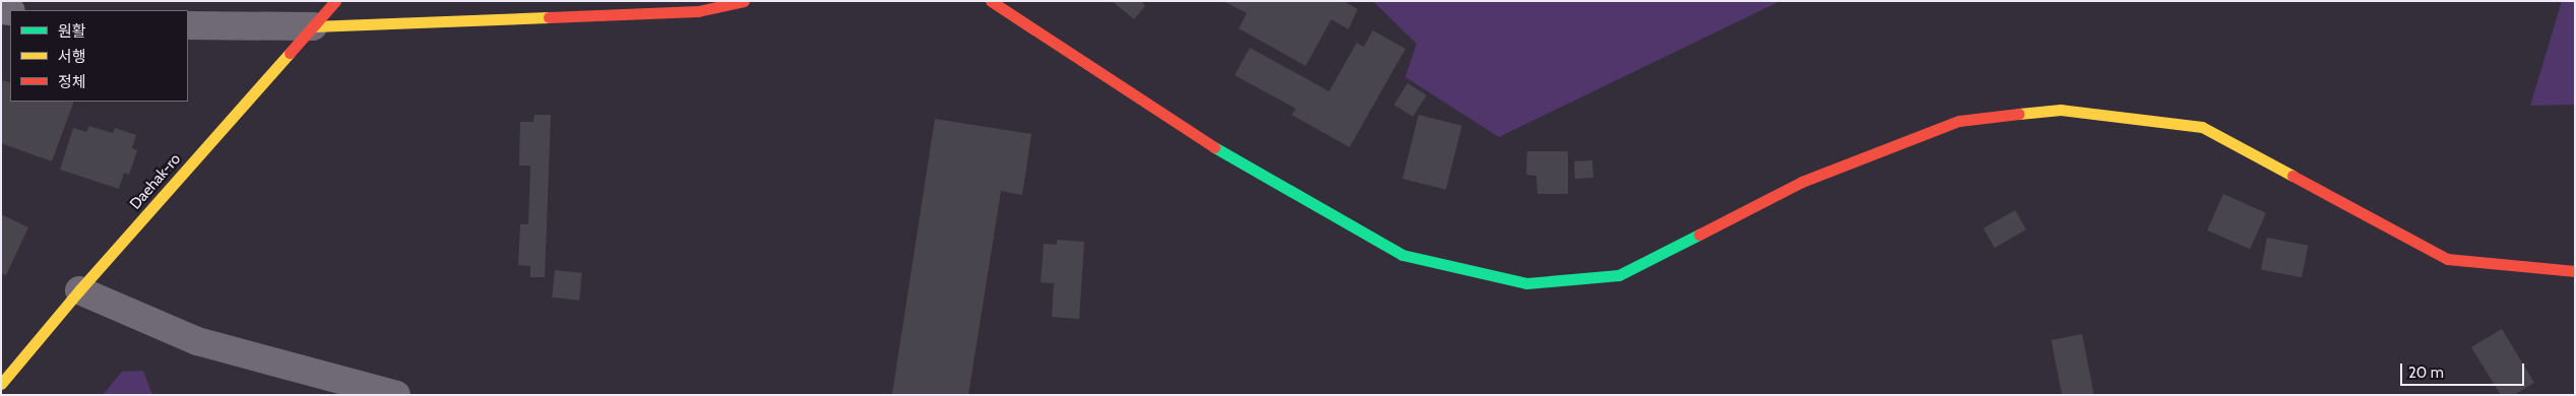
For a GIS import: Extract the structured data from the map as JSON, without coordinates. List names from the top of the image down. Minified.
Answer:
{"streets":{"street":["Daehak-ro"]},"legend":["원활","서행","정체"],"scale_bar":"20 m"}
